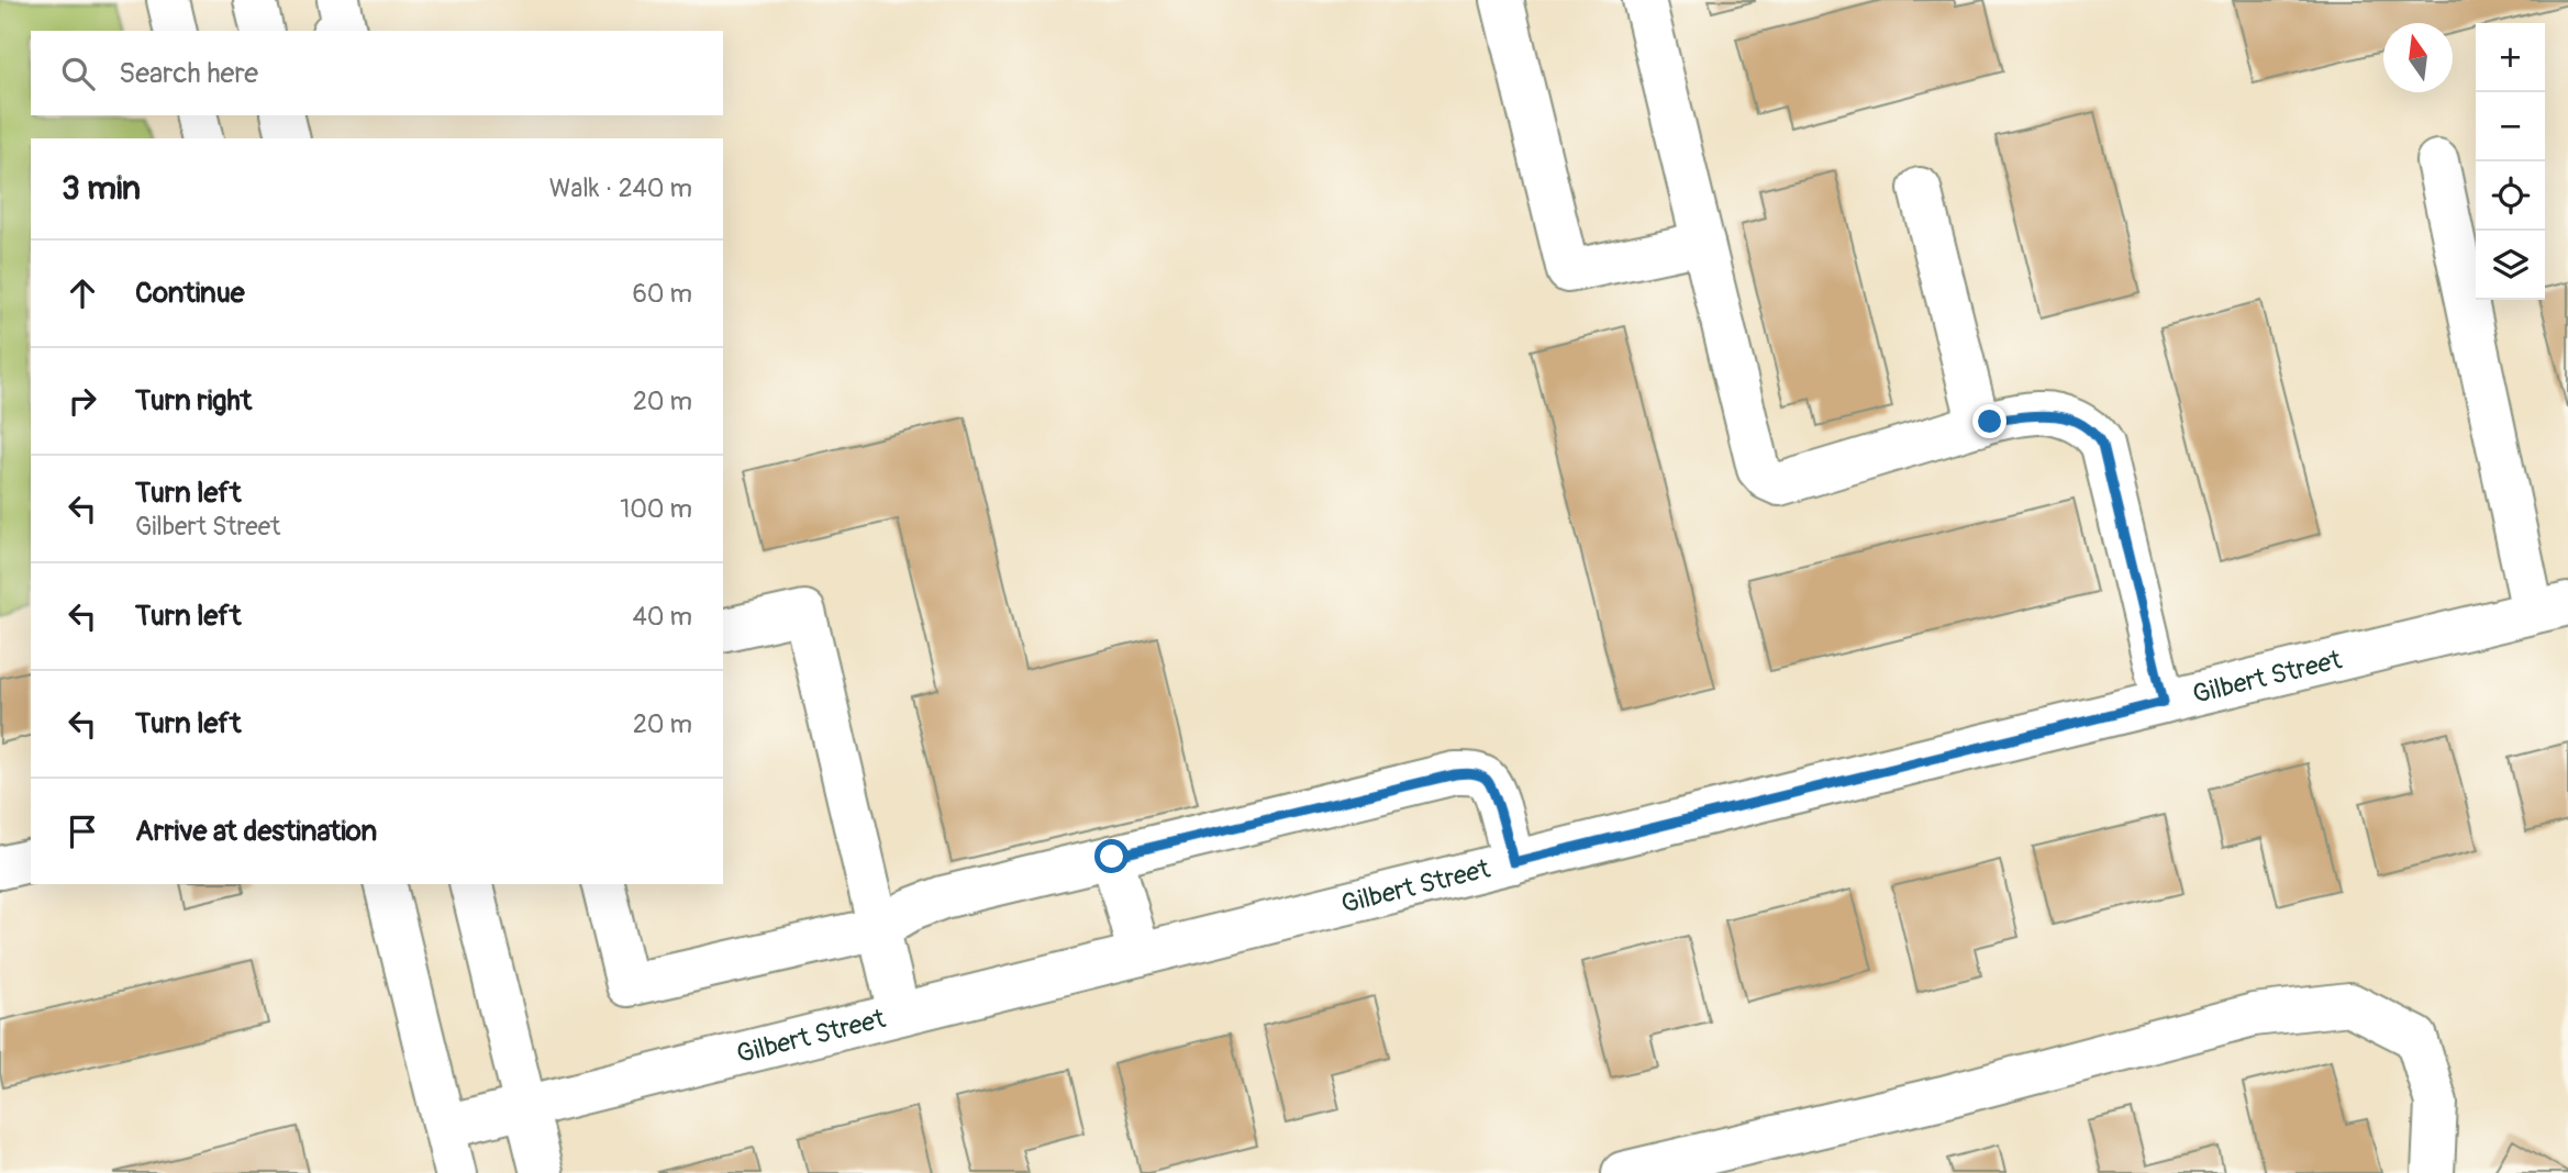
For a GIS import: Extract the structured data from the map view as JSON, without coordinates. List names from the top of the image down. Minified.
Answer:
{"streets":{"street":["Gilbert Street"]},"north":"top","page":{"map_buttons":["+","−"],"search":"Search here","heading":["3 min","Walk · 240 m"],"list":[["Continue","60 m"],["Turn right","20 m"],["Turn left","Gilbert Street","100 m"],["Turn left","40 m"],["Turn left","20 m"],"Arrive at destination"]}}
